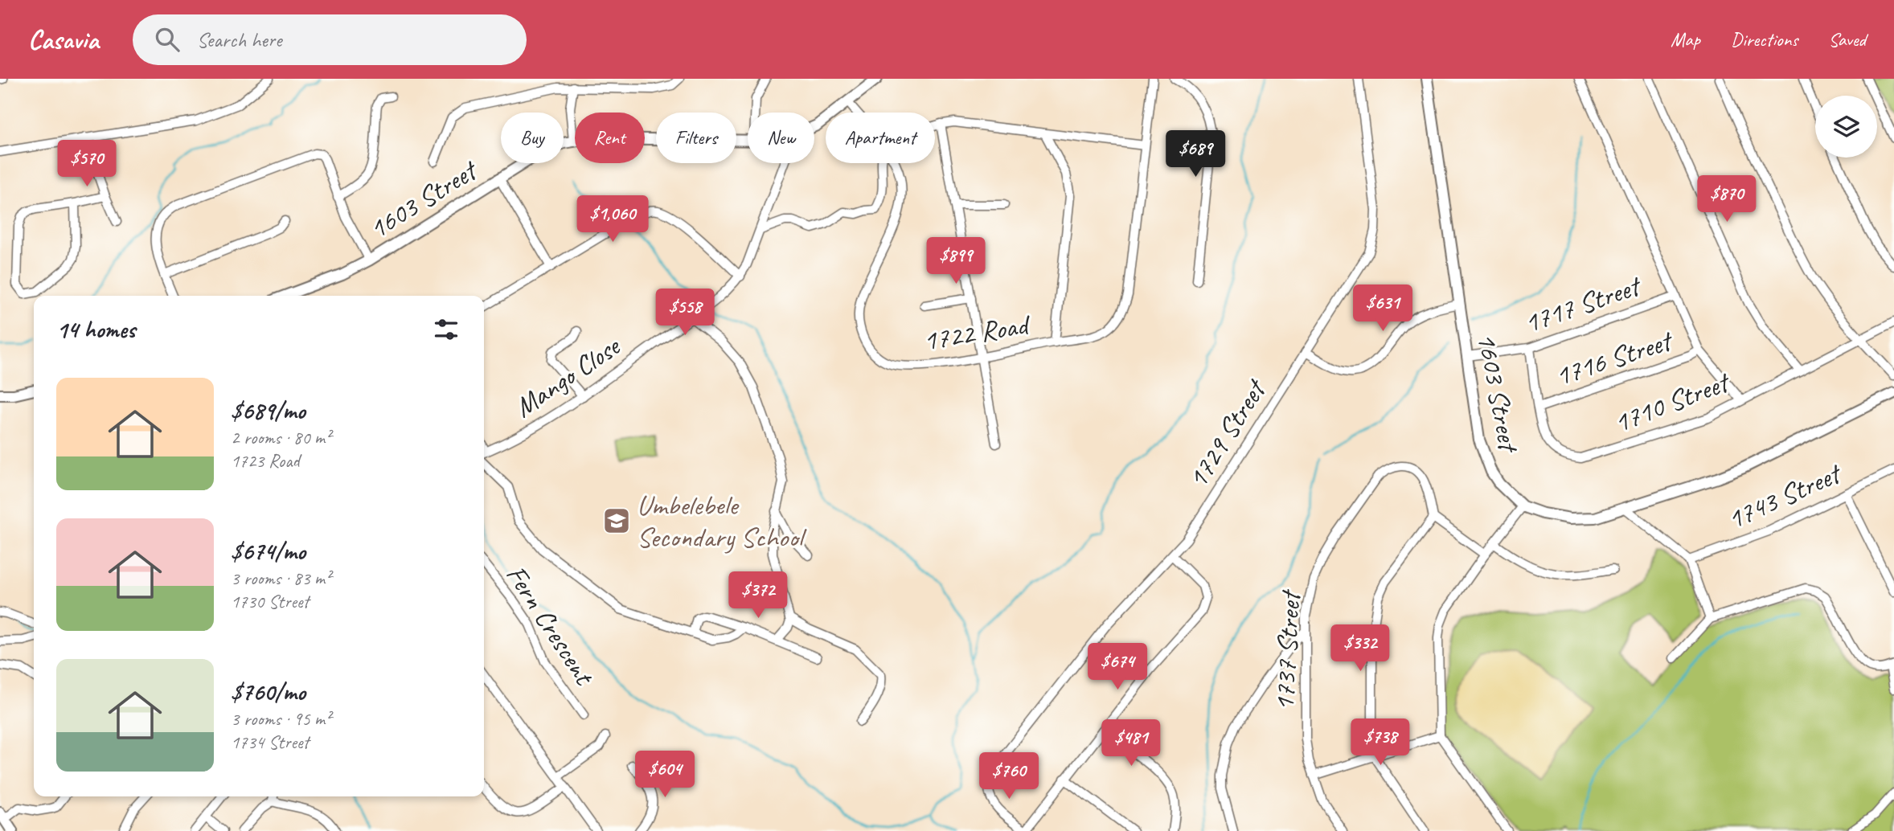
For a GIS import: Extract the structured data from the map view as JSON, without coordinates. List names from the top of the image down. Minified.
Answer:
{"streets":{"street":["1603 Street","1717 Street","1722 Road","1716 Street","Mango Close","1710 Street","1729 Street","1743 Street","Fern Crescent","1737 Street"]},"crossings":[["1603 Street","1717 Street"],["1603 Street","1722 Road"],["1717 Street","1710 Street"],["1716 Street","1710 Street"]],"places":{"school or university":["Umbelebele Secondary School"]},"page":{"header":"Casavia","search":"Search here","nav":["Map","Directions","Saved"],"chip":["Buy","Rent","Filters","New","Apartment"],"price":["$689","$570","$870","$1,060","$899","$631","$558","$372","$332","$674","$738","$481","$604","$760"],"heading":"14 homes","list":[{"name":"$689/mo","note":"2 rooms · 80 m² · 1723 Road"},{"name":"$674/mo","note":"3 rooms · 83 m² · 1730 Street"},{"name":"$760/mo","note":"3 rooms · 95 m² · 1734 Street"}]}}
